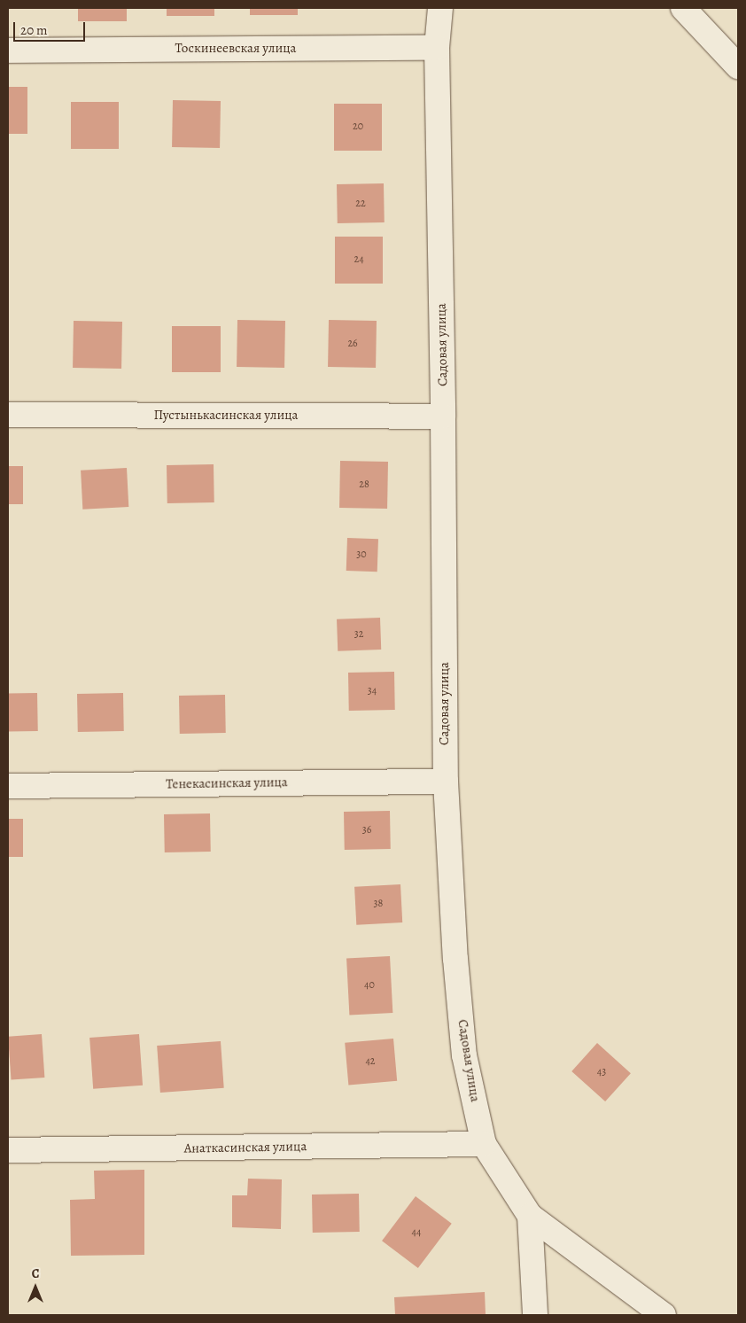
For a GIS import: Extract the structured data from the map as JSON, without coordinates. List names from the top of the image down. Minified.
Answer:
{"streets":{"street":["Тоскинеевская улица","Садовая улица","Пустынькасинская улица","Тенекасинская улица","Анаткасинская улица"]},"crossings":[["Тоскинеевская улица","Садовая улица"],["Садовая улица","Пустынькасинская улица"],["Садовая улица","Тенекасинская улица"],["Садовая улица","Анаткасинская улица"]],"house_numbers":["20","22","24","26","28","30","32","34","36","38","40","42","43","44"],"scale_bar":"20 m","north":"top"}
